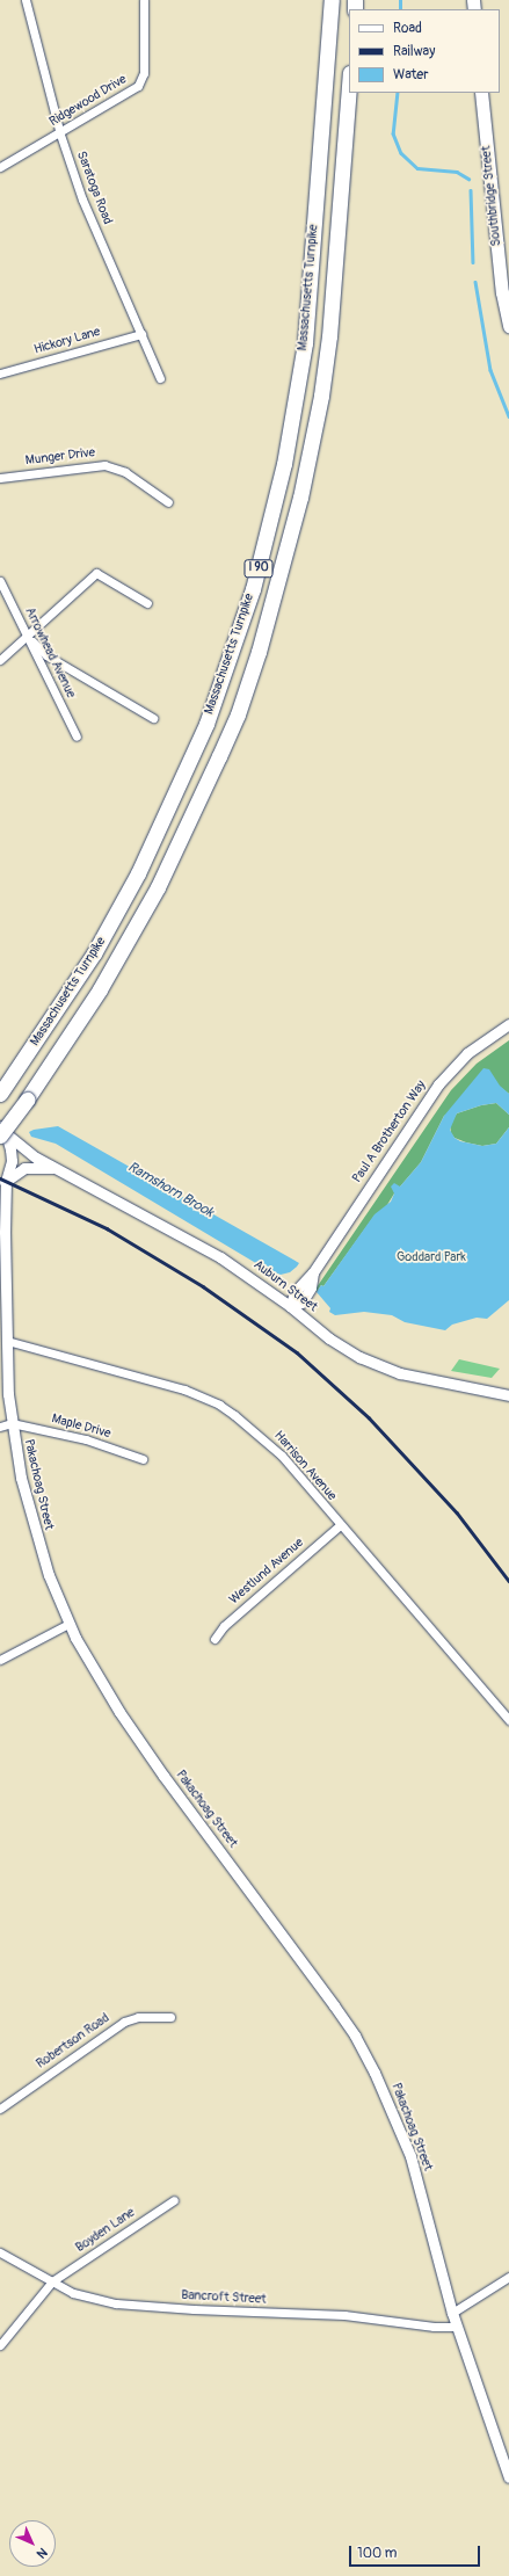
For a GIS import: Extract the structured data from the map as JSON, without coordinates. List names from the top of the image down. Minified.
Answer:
{"streets":{"highway":["Massachusetts Turnpike","I 90"],"main road":["Southbridge Street"],"street":["Ridgewood Drive","Saratoga Road","Hickory Lane","Munger Drive","Arrowhead Avenue","Paul A Brotherton Way","Auburn Street","Maple Drive","Harrison Avenue","Pakachoag Street","Westlund Avenue","Robertson Road","Boyden Lane","Bancroft Street"]},"crossings":[["Ridgewood Drive","Saratoga Road"],["Saratoga Road","Hickory Lane"],["Massachusetts Turnpike","Auburn Street"],["Massachusetts Turnpike","Pakachoag Street"],["Paul A Brotherton Way","Auburn Street"],["Auburn Street","Pakachoag Street"],["Maple Drive","Pakachoag Street"],["Harrison Avenue","Pakachoag Street"],["Harrison Avenue","Westlund Avenue"],["Pakachoag Street","Bancroft Street"],["Boyden Lane","Bancroft Street"]],"water":["Ramshorn Brook"],"parks":["Goddard Park"],"legend":["Road","Railway","Water"],"scale_bar":"100 m","north":"bottom right"}
